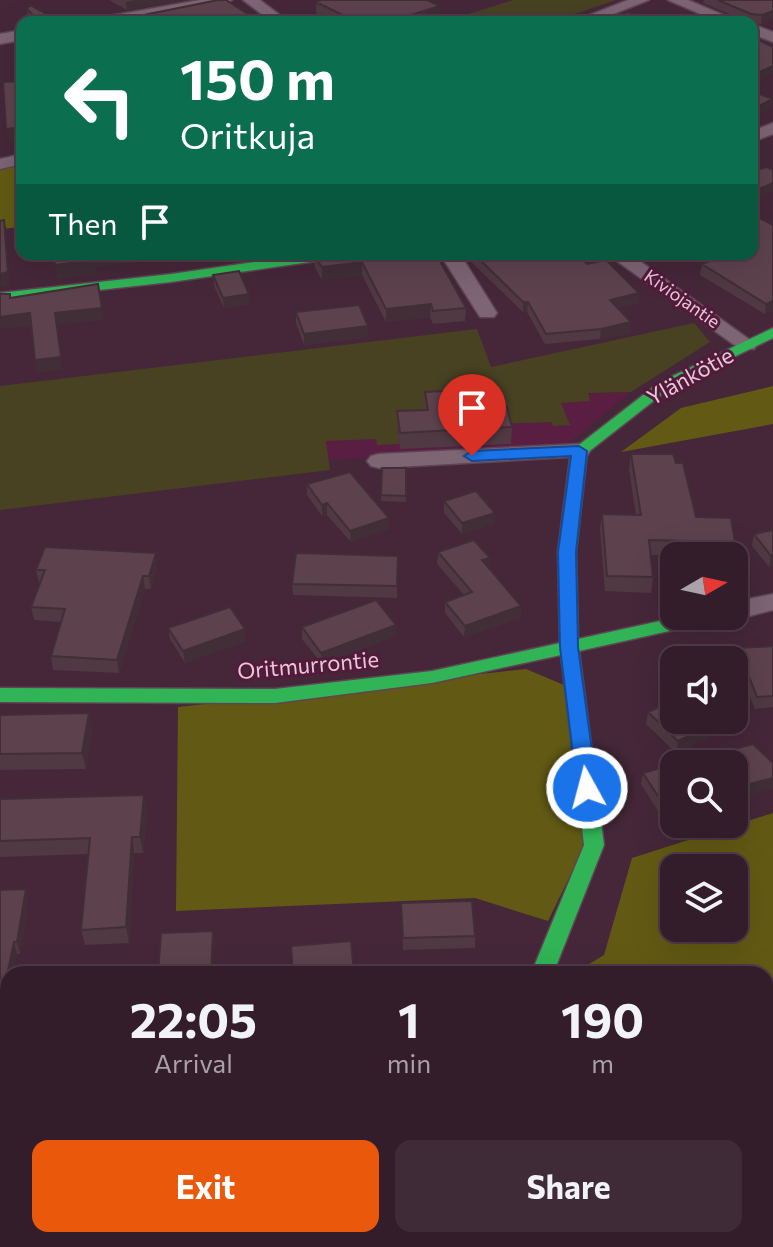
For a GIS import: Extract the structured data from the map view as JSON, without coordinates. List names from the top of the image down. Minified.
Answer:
{"streets":{"street":["Kiviojantie","Ylänkötie","Oritmurrontie"]},"crossings":[["Kiviojantie","Ylänkötie"]],"north":"right","page":{"turn":["150 m","Oritkuja"],"then":"Then","eta":["22:05","Arrival","1","min","190","m"],"buttons":["Exit","Share"]}}
